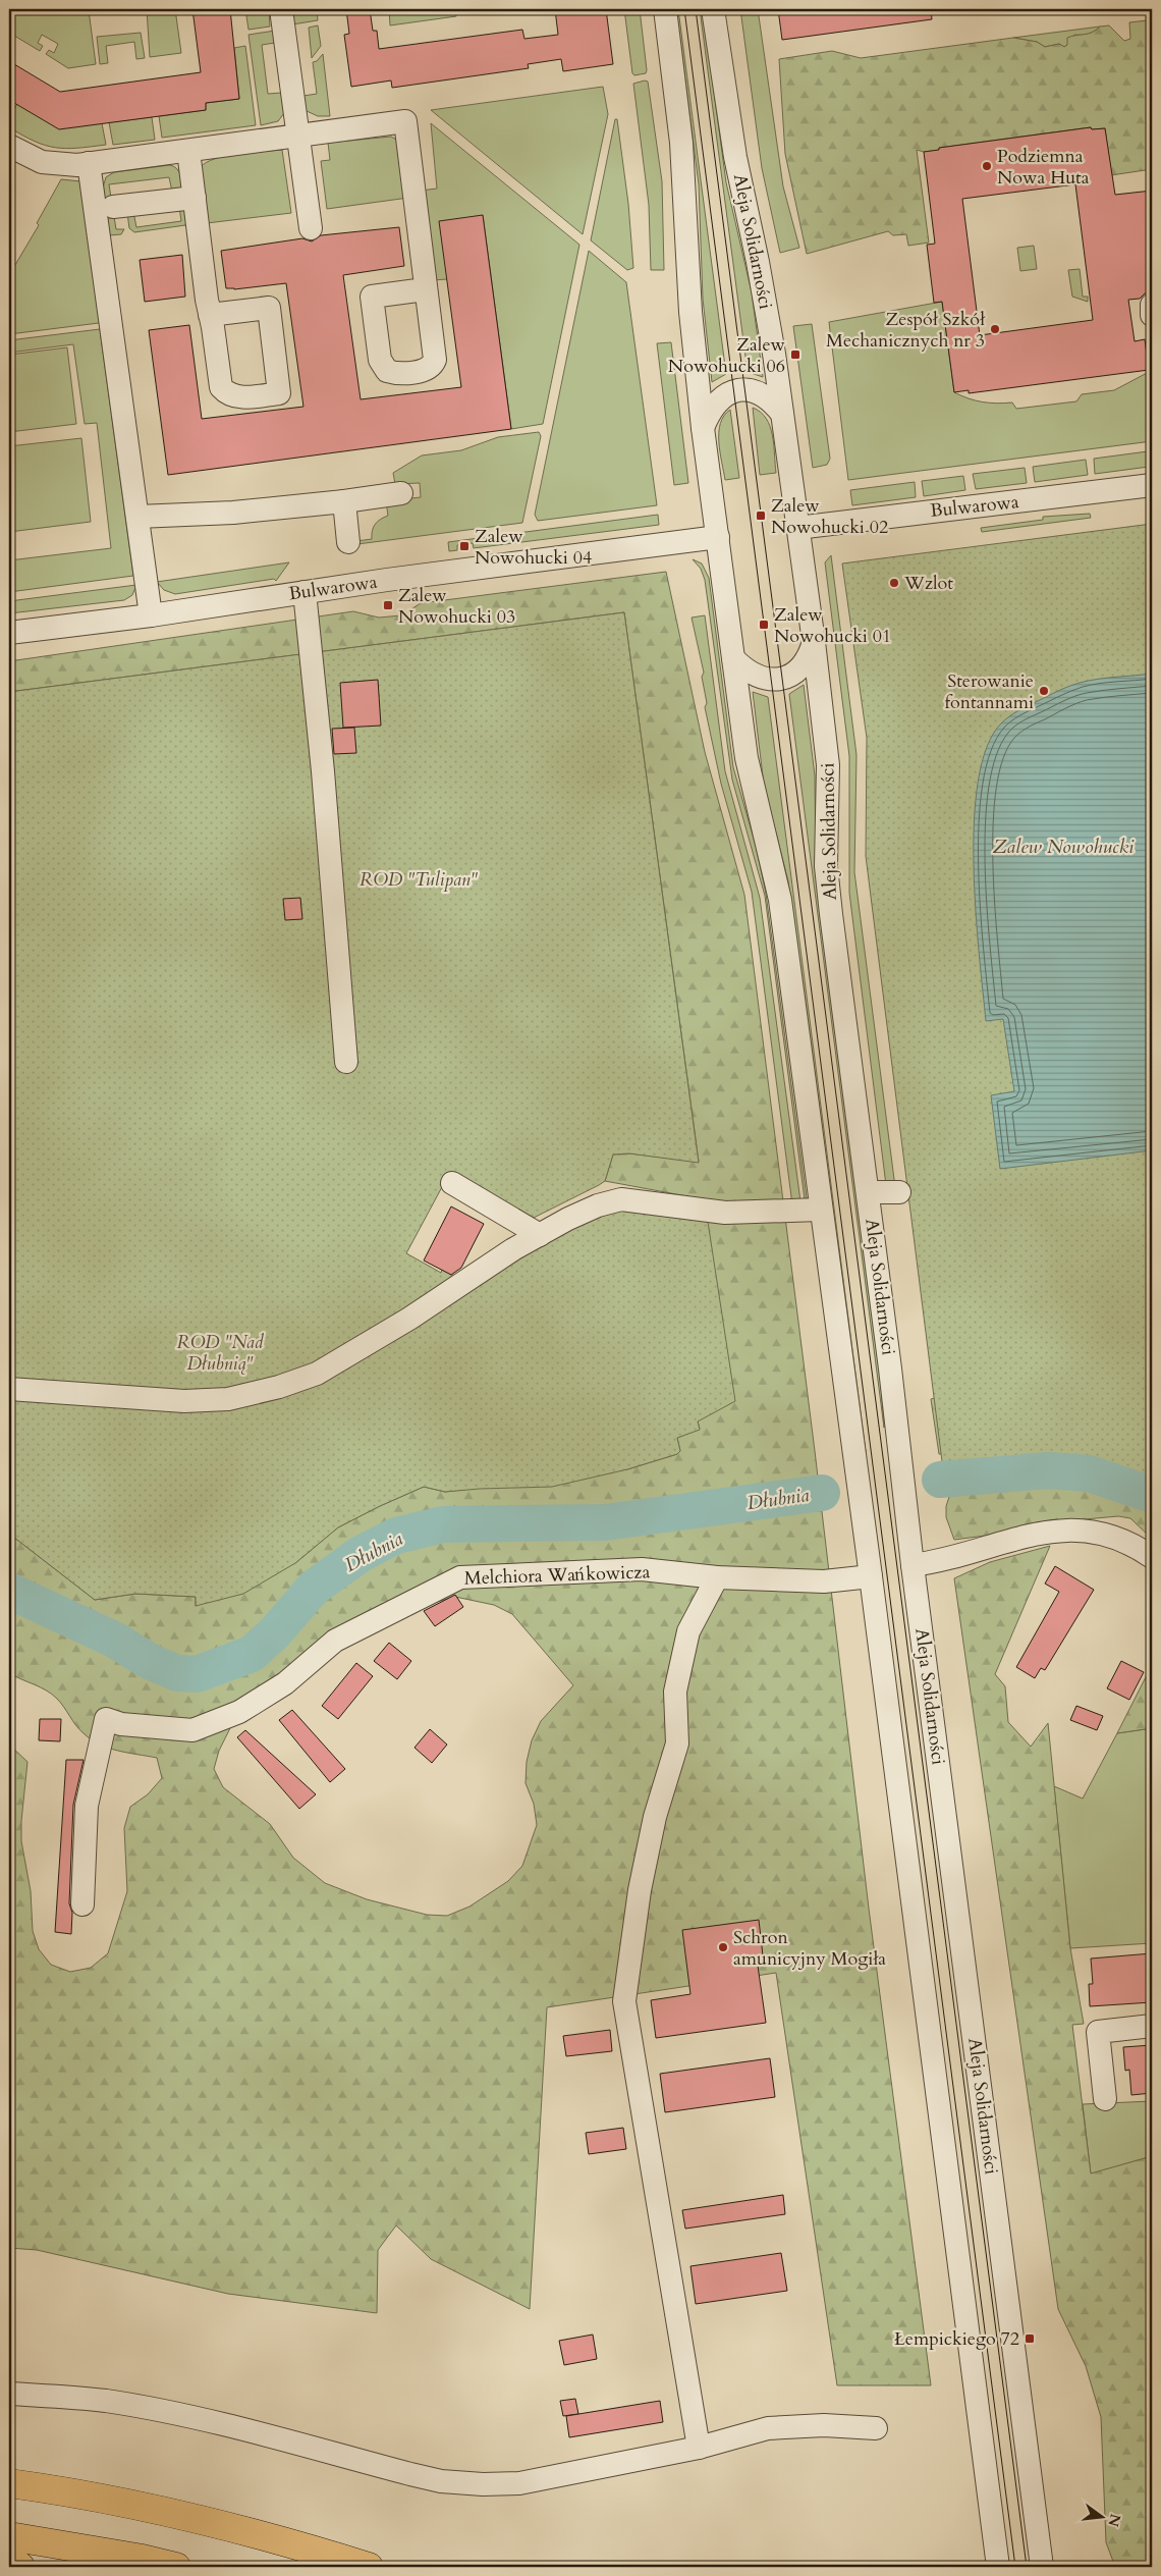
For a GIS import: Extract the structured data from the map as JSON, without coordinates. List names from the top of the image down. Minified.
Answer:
{"streets":{"street":["Aleja Solidarności","Bulwarowa","Melchiora Wańkowicza"]},"crossings":[["Aleja Solidarności","Bulwarowa"]],"water":["Zalew Nowohucki","Dłubnia"],"parks":["ROD \"Tulipan\"","ROD \"Nad Dłubnią\""],"places":{"other":["Podziemna Nowa Huta","Zespół Szkół Mechanicznych nr 3","Wzlot","Sterowanie fontannami","Schron amunicyjny Mogiła"],"transit":["Zalew Nowohucki 06","Zalew Nowohucki 02","Zalew Nowohucki 04","Zalew Nowohucki 03","Zalew Nowohucki 01","Łempickiego 72"]},"north":"right"}
